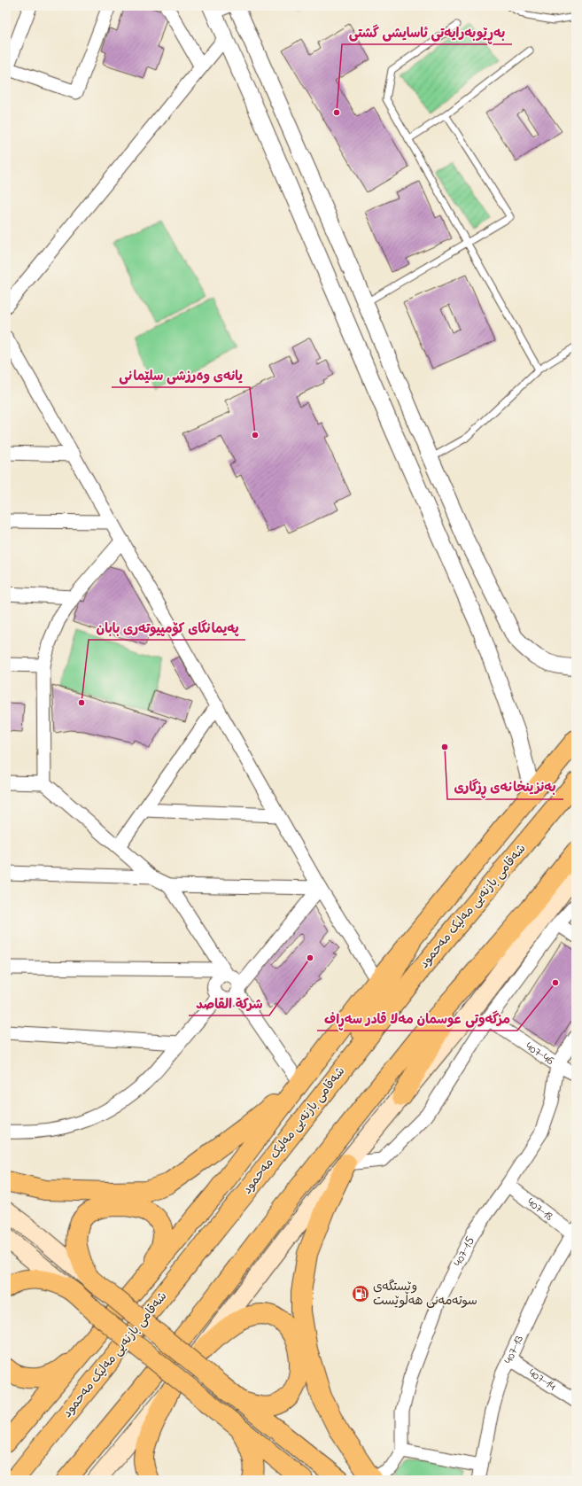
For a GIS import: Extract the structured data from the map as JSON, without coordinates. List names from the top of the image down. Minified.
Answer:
{"streets":{"main road":["شەقامی بازنەیی مەلیک مەحمود"],"street":["407-46","407-18","407-15","407-13","407-14"]},"crossings":[["407-46","407-15"],["407-18","407-15"],["407-18","407-13"],["407-13","407-14"]],"places":{"other":["بەڕێوبەرایەتی ئاسایشی گشتی","یانەی وەرزشی سلێمانی","پەیمانگای کۆمپیوتەری بابان","بەنزینخانەی ڕزگاری","شركة القاصد","مزگەوتی عوسمان مەلا قادر سەڕاف"],"fuel station":["وێستگەی سوتەمەنی هەڵوێست"]}}
